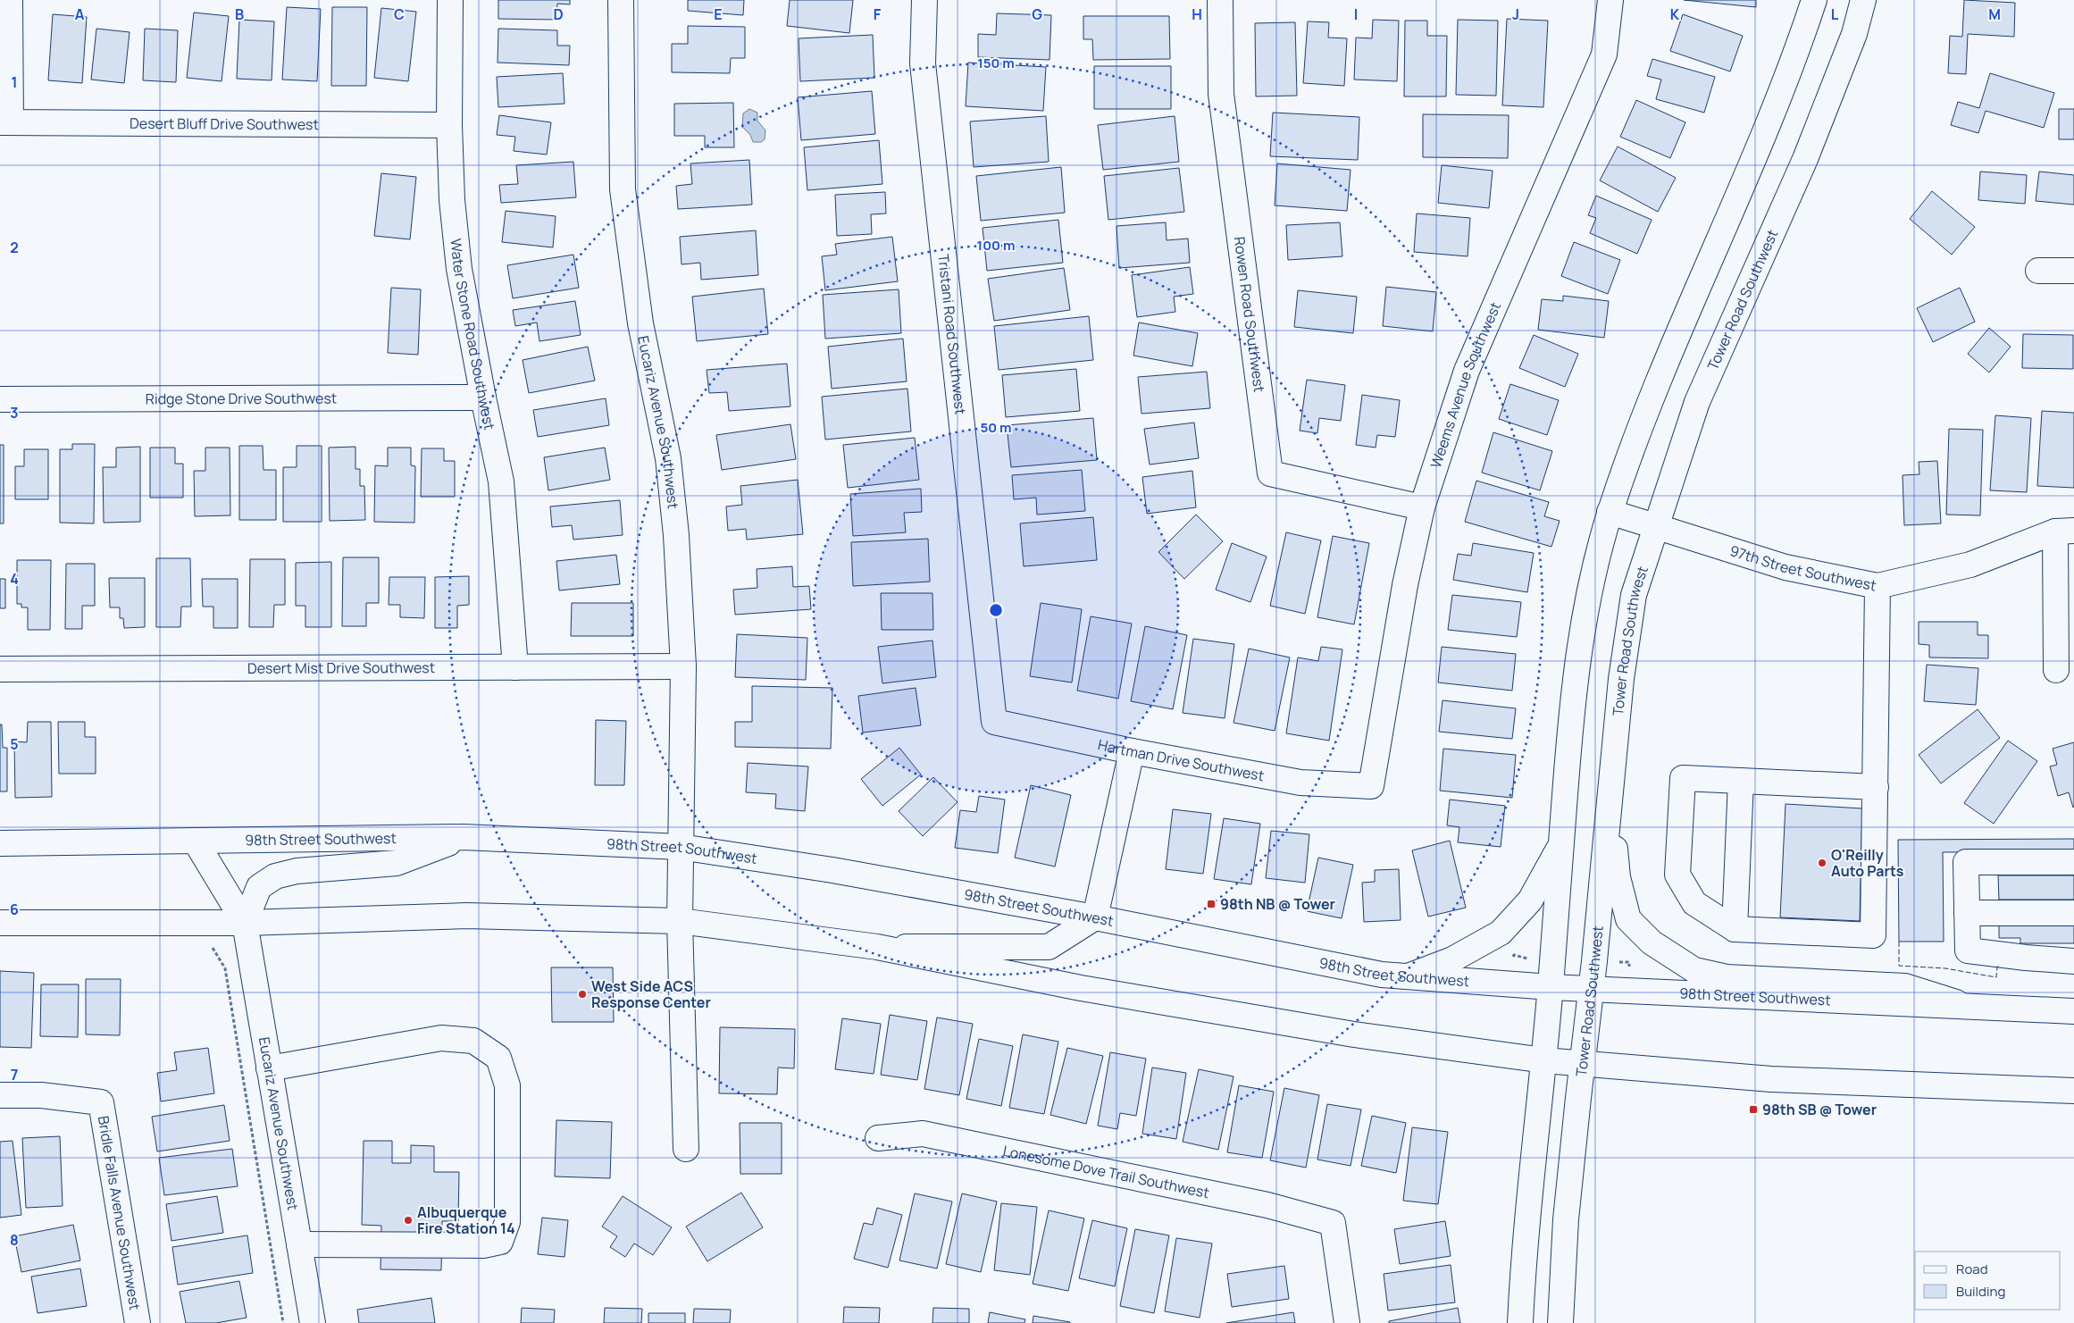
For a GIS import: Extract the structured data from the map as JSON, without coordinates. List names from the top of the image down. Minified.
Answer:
{"streets":{"street":["Desert Bluff Drive Southwest","Tower Road Southwest","Rowen Road Southwest","Water Stone Road Southwest","Tristani Road Southwest","Weems Avenue Southwest","Ridge Stone Drive Southwest","Eucariz Avenue Southwest","97th Street Southwest","Desert Mist Drive Southwest","Hartman Drive Southwest","98th Street Southwest","Lonesome Dove Trail Southwest","Bridle Falls Avenue Southwest"]},"crossings":[["Desert Bluff Drive Southwest","Water Stone Road Southwest"],["Tower Road Southwest","97th Street Southwest"],["Tower Road Southwest","98th Street Southwest"],["Rowen Road Southwest","Weems Avenue Southwest"],["Water Stone Road Southwest","Ridge Stone Drive Southwest"],["Water Stone Road Southwest","Desert Mist Drive Southwest"],["Tristani Road Southwest","Hartman Drive Southwest"],["Weems Avenue Southwest","Hartman Drive Southwest"],["Eucariz Avenue Southwest","Desert Mist Drive Southwest"],["Eucariz Avenue Southwest","98th Street Southwest"]],"places":{"other":["O'Reilly Auto Parts","West Side ACS Response Center","Albuquerque Fire Station 14"],"transit":["98th NB @ Tower","98th SB @ Tower"]},"legend":["Road","Building"],"grid":{"columns":["A","B","C","D","E","F","G","H","I","J","K","L","M"],"rows":["1","2","3","4","5","6","7","8"]},"rings":["150 m","100 m","50 m"]}
